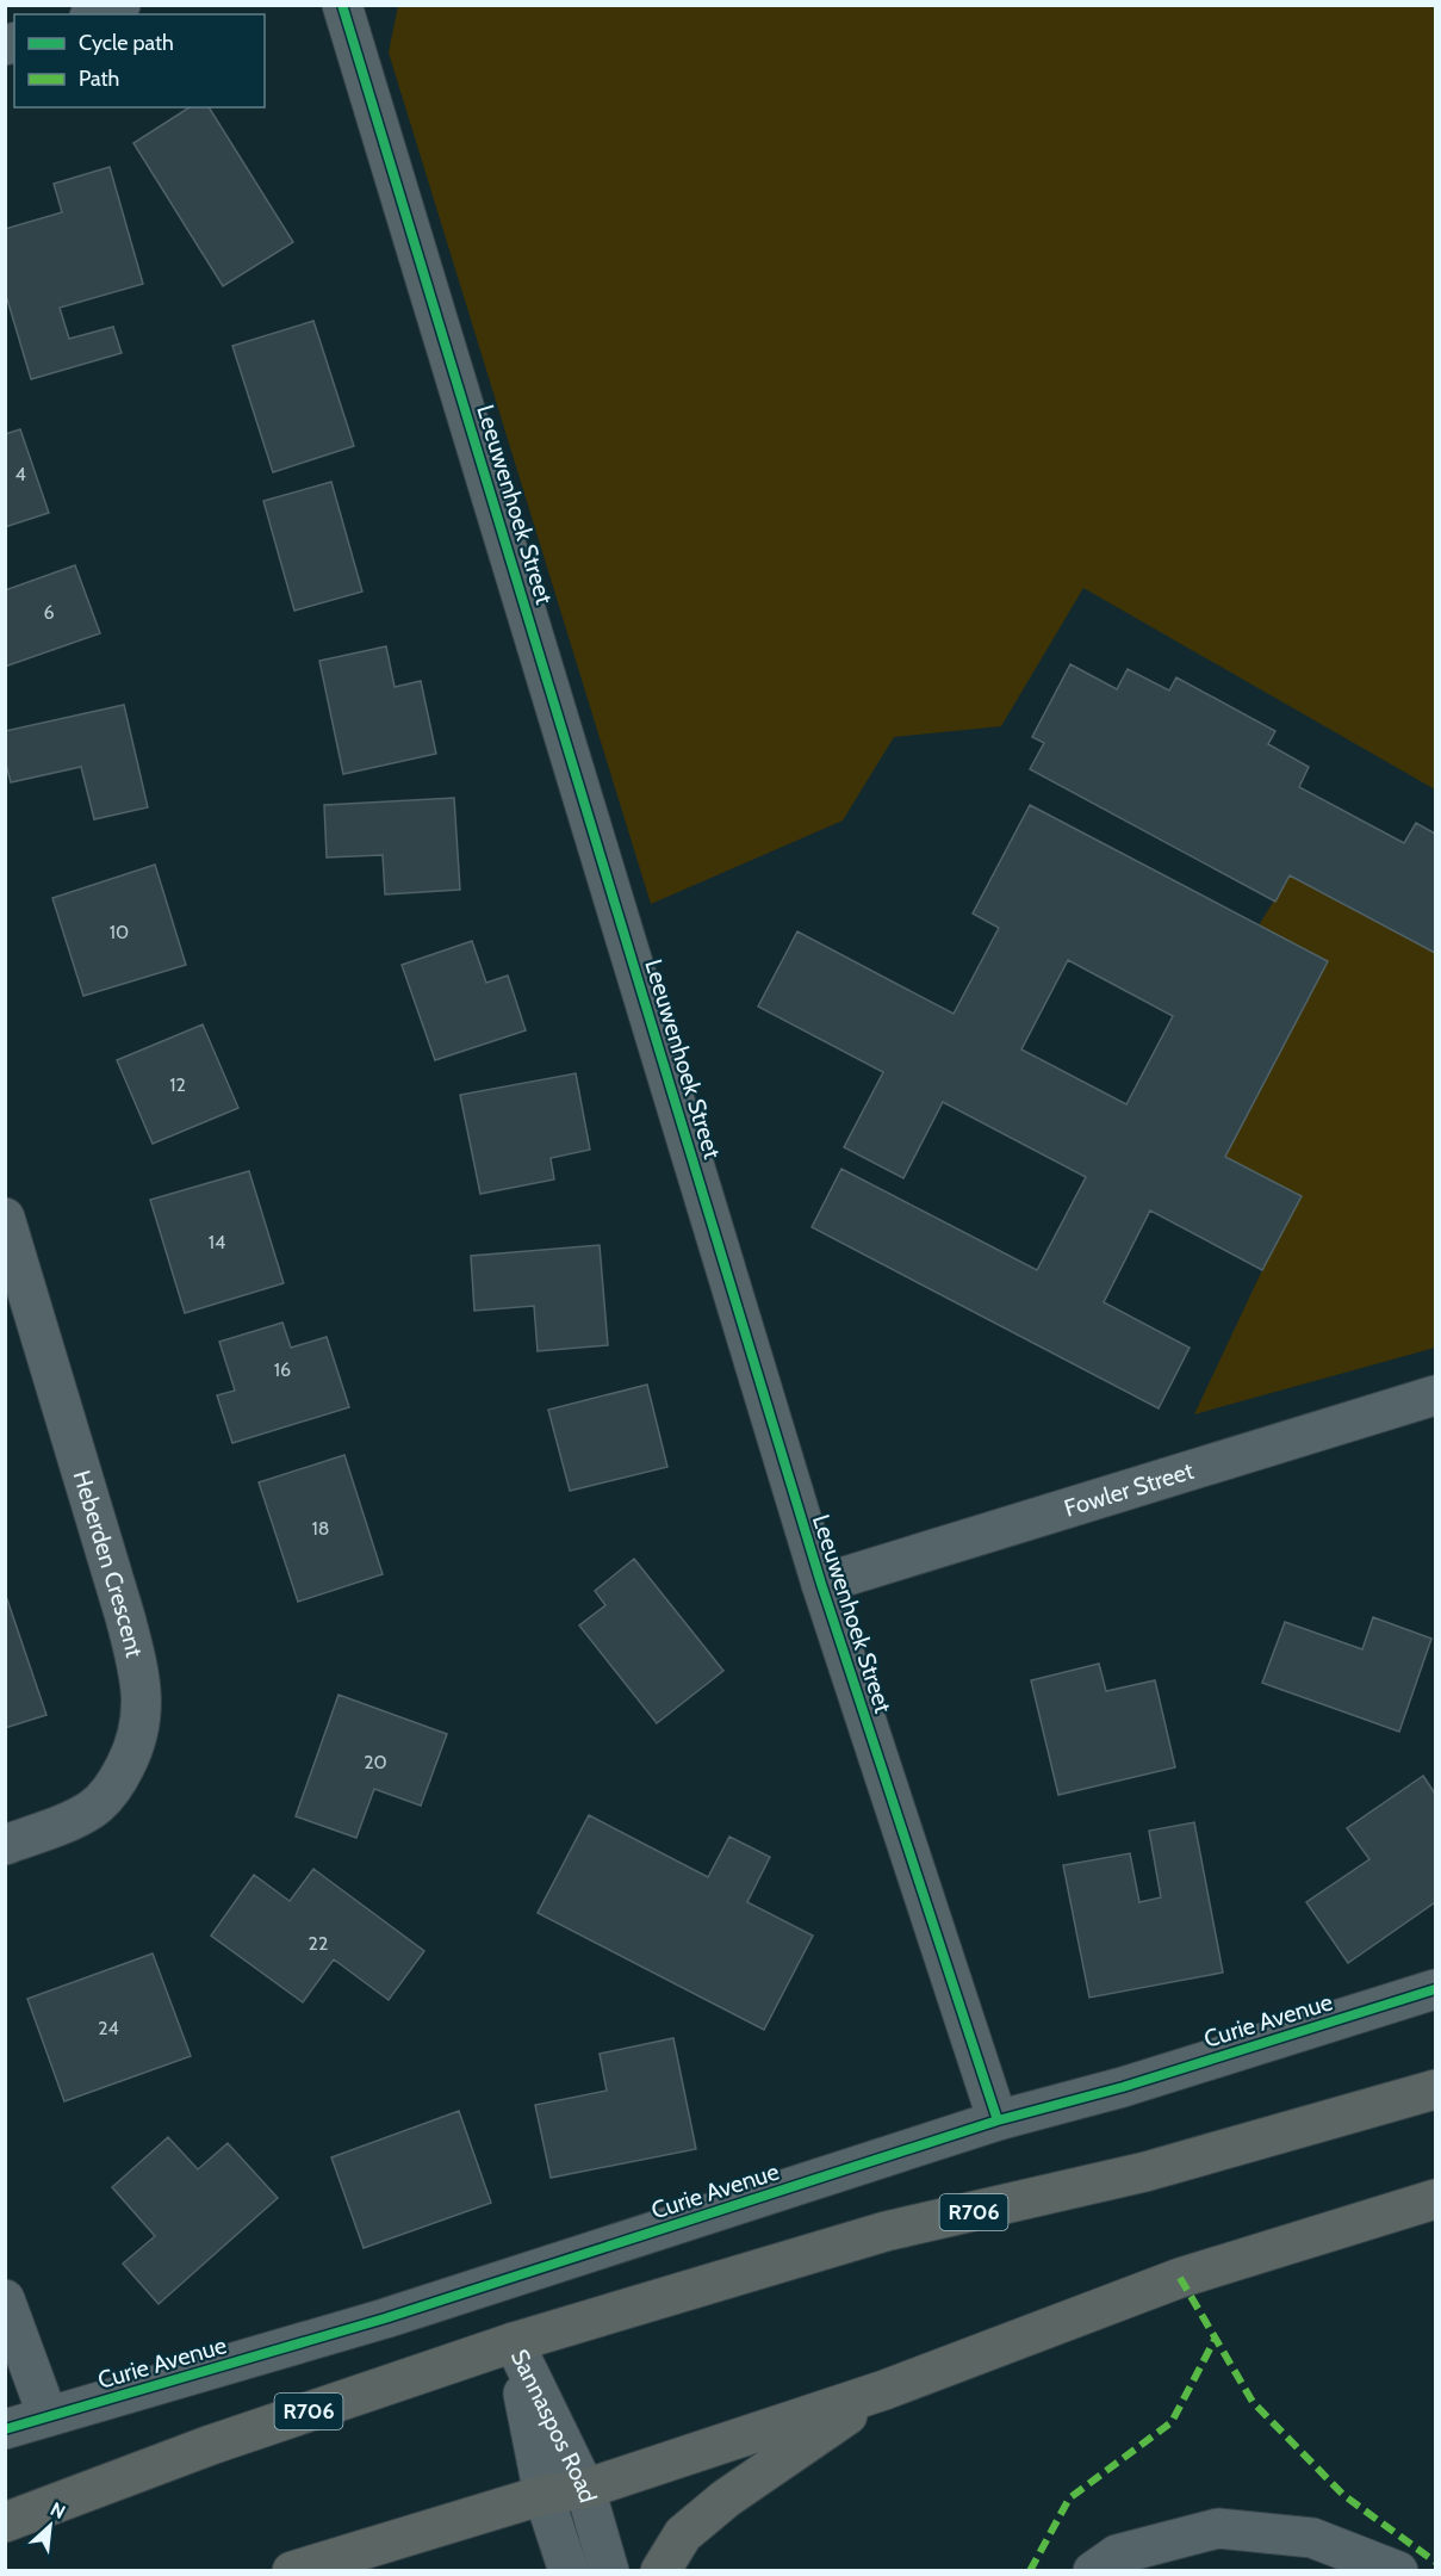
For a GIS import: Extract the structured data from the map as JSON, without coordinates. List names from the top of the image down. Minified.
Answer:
{"streets":{"main road":["R706"],"street":["Leeuwenhoek Street","Fowler Street","Heberden Crescent","Curie Avenue","Sannaspos Road"]},"crossings":[["Leeuwenhoek Street","Fowler Street"],["Leeuwenhoek Street","Curie Avenue"],["R706","Sannaspos Road"]],"house_numbers":["4","6","10","12","14","16","18","20","22","24"],"legend":["Cycle path","Path"],"north":"top right"}
